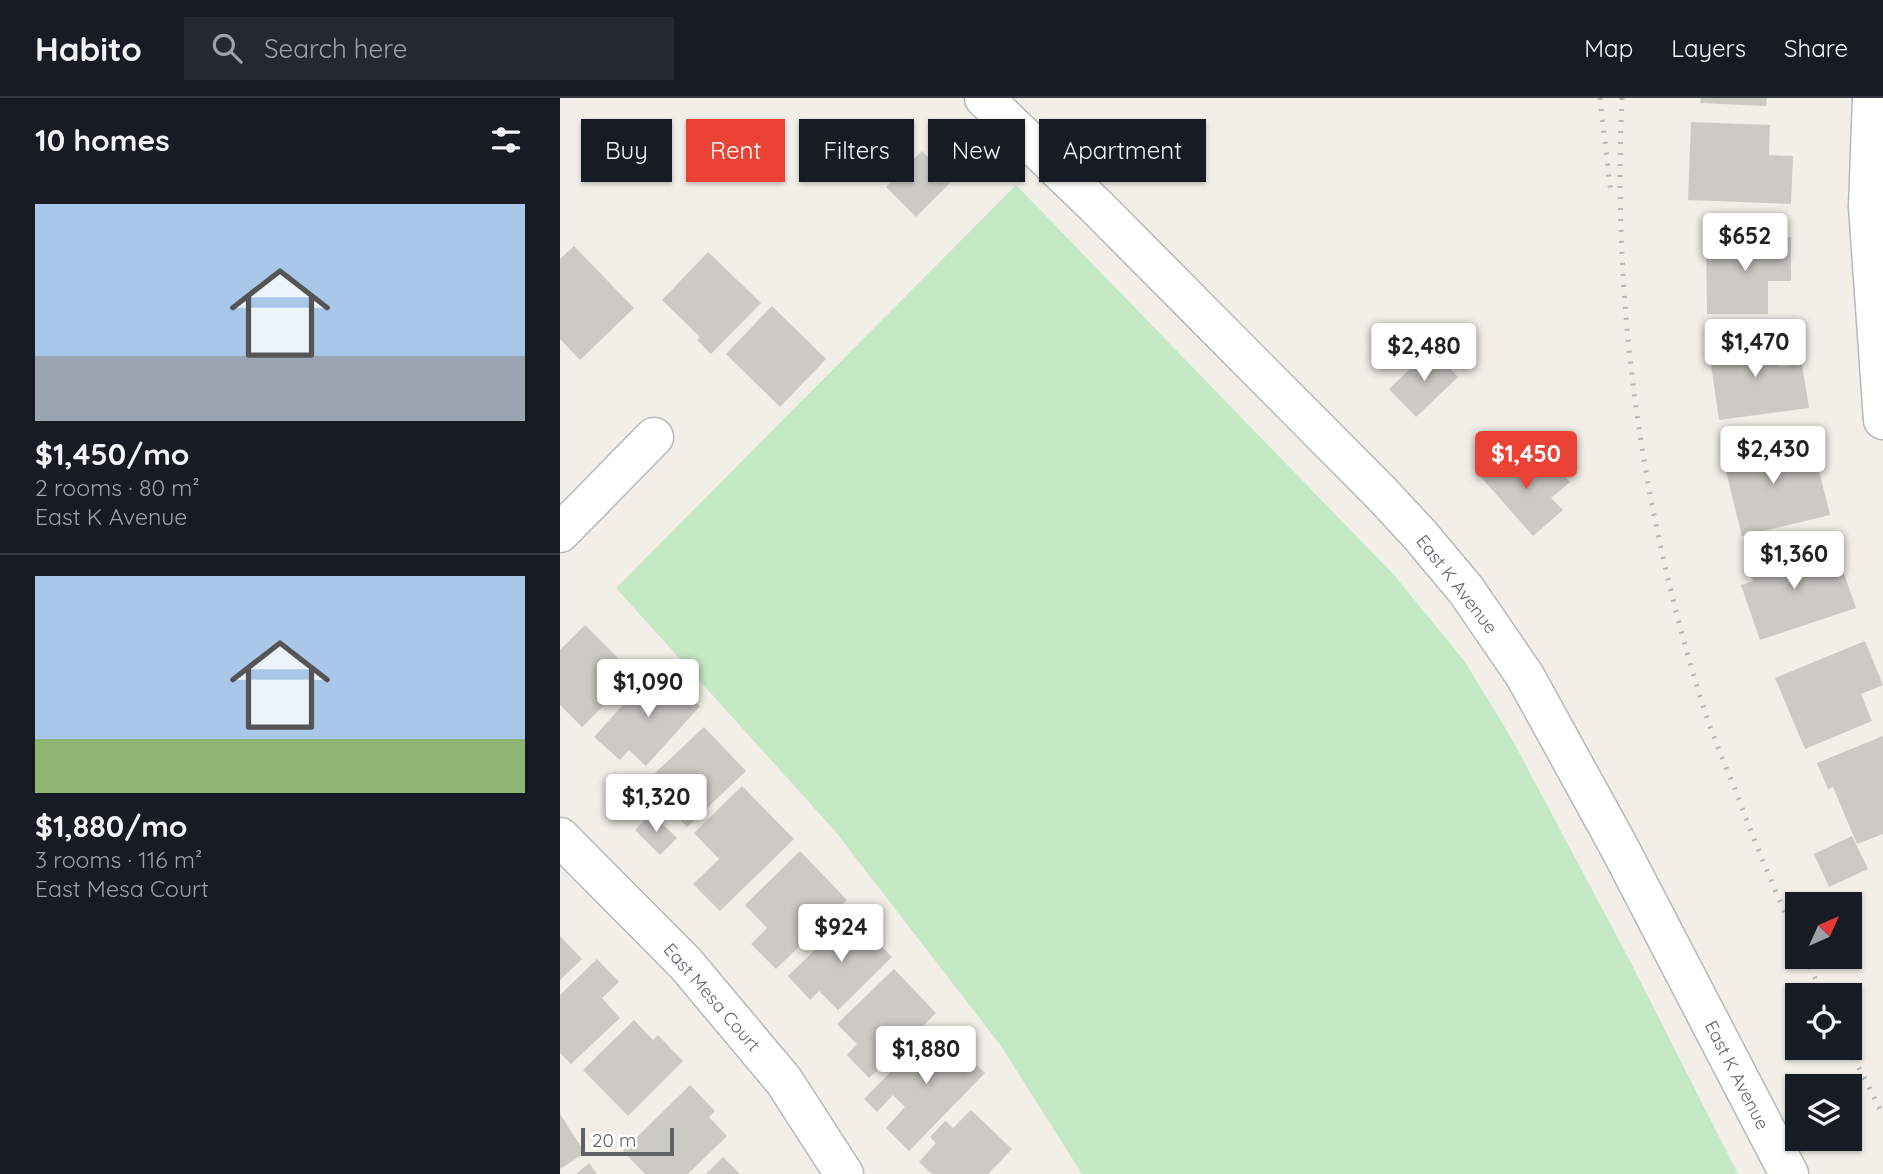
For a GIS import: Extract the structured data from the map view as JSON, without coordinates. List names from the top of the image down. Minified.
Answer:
{"streets":{"street":["East K Avenue","East Mesa Court"]},"scale_bar":"20 m","north":"top right","page":{"header":"Habito","search":"Search here","nav":["Map","Layers","Share"],"heading":"10 homes","chip":["Buy","Rent","Filters","New","Apartment"],"list":[{"name":"$1,450/mo","note":"2 rooms · 80 m² · East K Avenue"},{"name":"$1,880/mo","note":"3 rooms · 116 m² · East Mesa Court"}],"price":["$652","$1,470","$2,480","$2,430","$1,450","$1,360","$1,090","$1,320","$924","$1,880"],"scale":"20 m"}}
